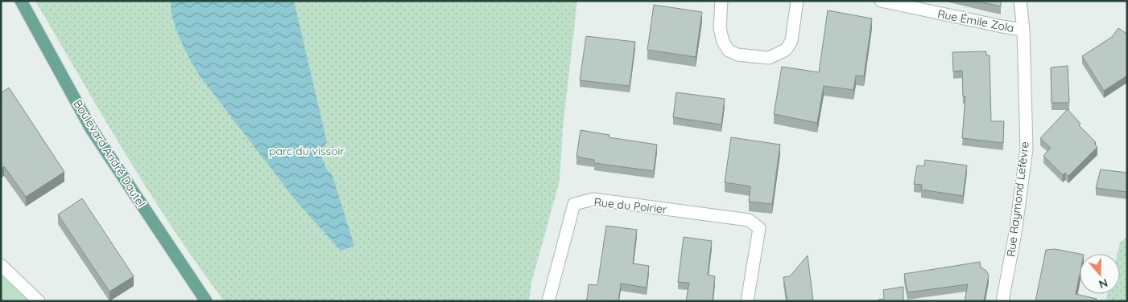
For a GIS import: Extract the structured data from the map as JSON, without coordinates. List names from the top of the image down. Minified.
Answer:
{"streets":{"main road":["Boulevard André Dautel"],"street":["Rue Émile Zola","Rue Raymond Lefèvre","Rue du Poirier"]},"crossings":[["Rue Émile Zola","Rue Raymond Lefèvre"]],"parks":["parc du vissoir"],"north":"bottom"}
